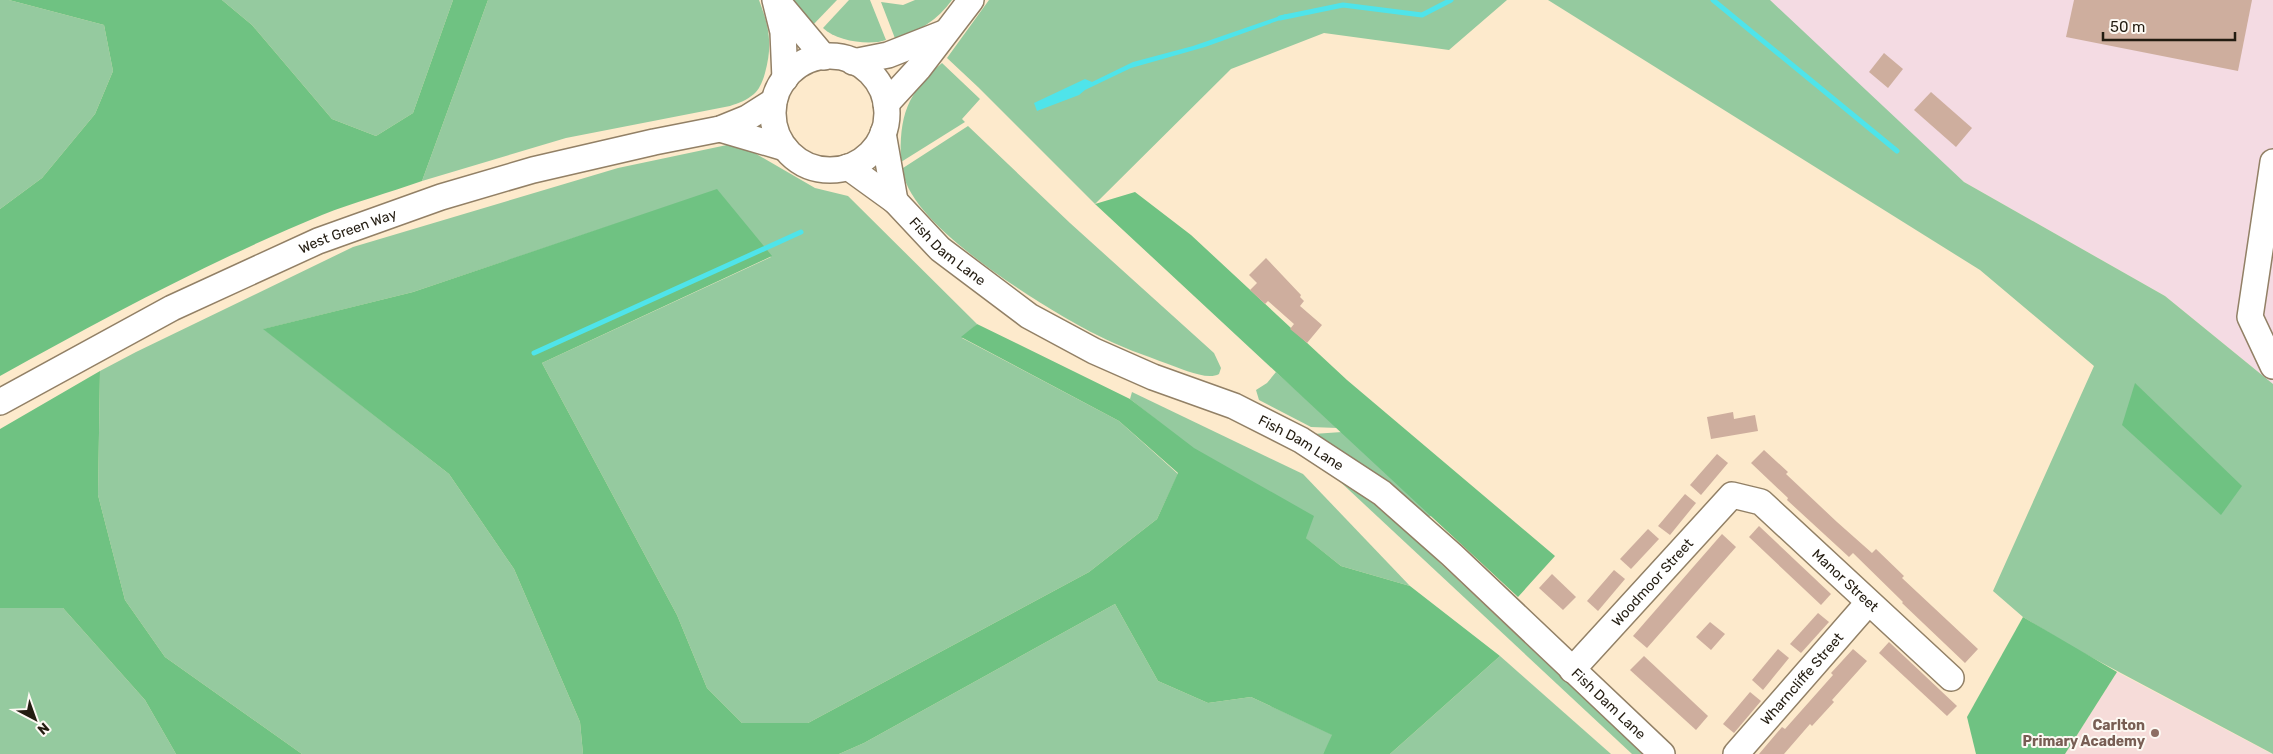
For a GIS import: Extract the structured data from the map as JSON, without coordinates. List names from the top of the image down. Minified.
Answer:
{"streets":{"street":["West Green Way","Fish Dam Lane","Manor Street","Woodmoor Street","Wharncliffe Street"]},"crossings":[["West Green Way","Fish Dam Lane"],["Fish Dam Lane","Woodmoor Street"],["Manor Street","Woodmoor Street"],["Manor Street","Wharncliffe Street"]],"places":["Carlton Primary Academy"],"scale_bar":"50 m","north":"bottom right"}
